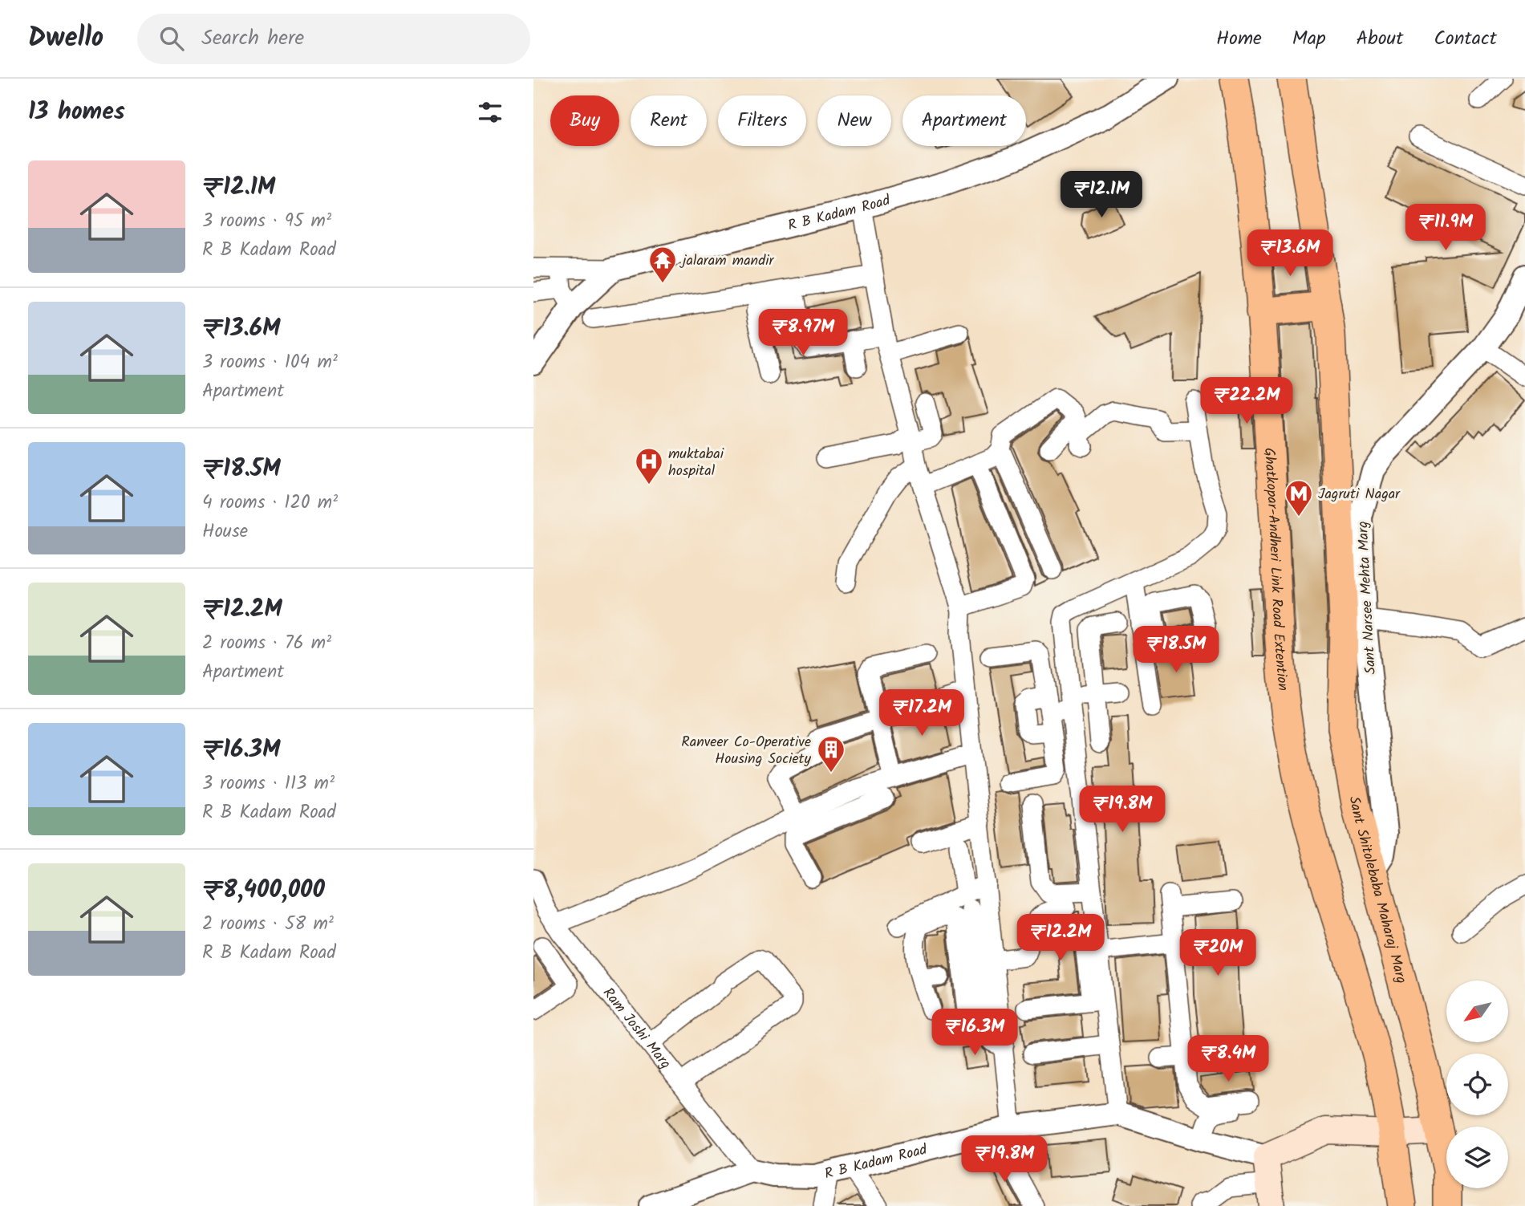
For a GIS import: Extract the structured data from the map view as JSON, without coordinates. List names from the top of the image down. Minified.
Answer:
{"streets":{"main road":["Ghatkopar-Andheri Link Road Extention","Sant Shitolebaba Maharaj Marg"],"street":["R B Kadam Road","Sant Narsee Mehta Marg","Ram Joshi Marg"]},"crossings":[["R B Kadam Road","Ram Joshi Marg"],["Sant Narsee Mehta Marg","Sant Shitolebaba Maharaj Marg"]],"places":{"temple":["jalaram mandir"],"hospital":["muktabai hospital"],"metro station":["Jagruti Nagar"],"building":["Ranveer Co-Operative Housing Society"]},"north":"bottom left","page":{"header":"Dwello","search":"Search here","nav":["Home","Map","About","Contact"],"heading":"13 homes","chip":["Buy","Rent","Filters","New","Apartment"],"list":[{"name":"₹12.1M","note":"3 rooms · 95 m² · R B Kadam Road"},{"name":"₹13.6M","note":"3 rooms · 104 m² · Apartment"},{"name":"₹18.5M","note":"4 rooms · 120 m² · House"},{"name":"₹12.2M","note":"2 rooms · 76 m² · Apartment"},{"name":"₹16.3M","note":"3 rooms · 113 m² · R B Kadam Road"},{"name":"₹8,400,000","note":"2 rooms · 58 m² · R B Kadam Road"}],"price":["₹12.1M","₹11.9M","₹13.6M","₹8.97M","₹22.2M","₹18.5M","₹17.2M","₹19.8M","₹12.2M","₹20M","₹16.3M","₹8.4M","₹19.8M"]}}
